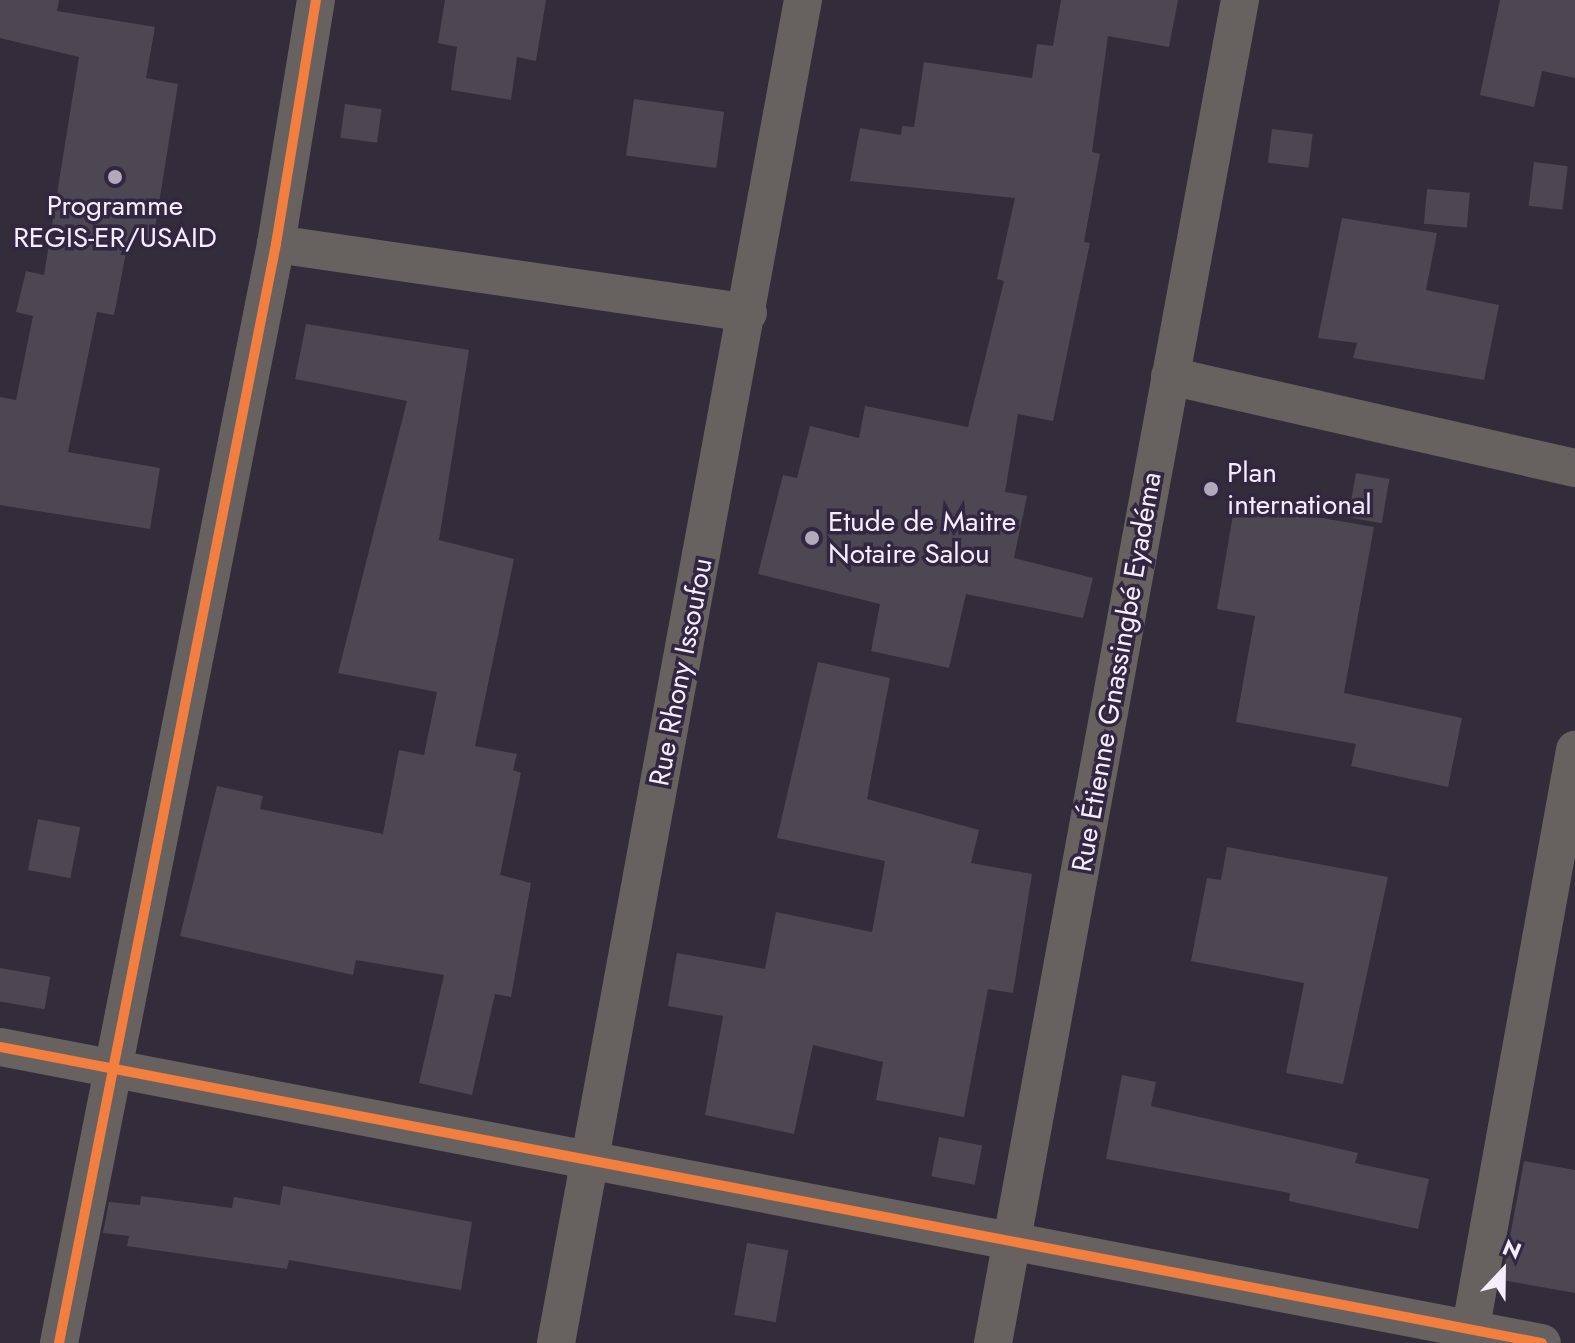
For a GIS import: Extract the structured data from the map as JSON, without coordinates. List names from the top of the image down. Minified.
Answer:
{"streets":{"street":["Rue Rhony Issoufou","Rue Étienne Gnassingbé Eyadéma"]},"places":["Programme REGIS-ER/USAID","Plan international","Etude de Maitre Notaire Salou"],"north":"top"}
